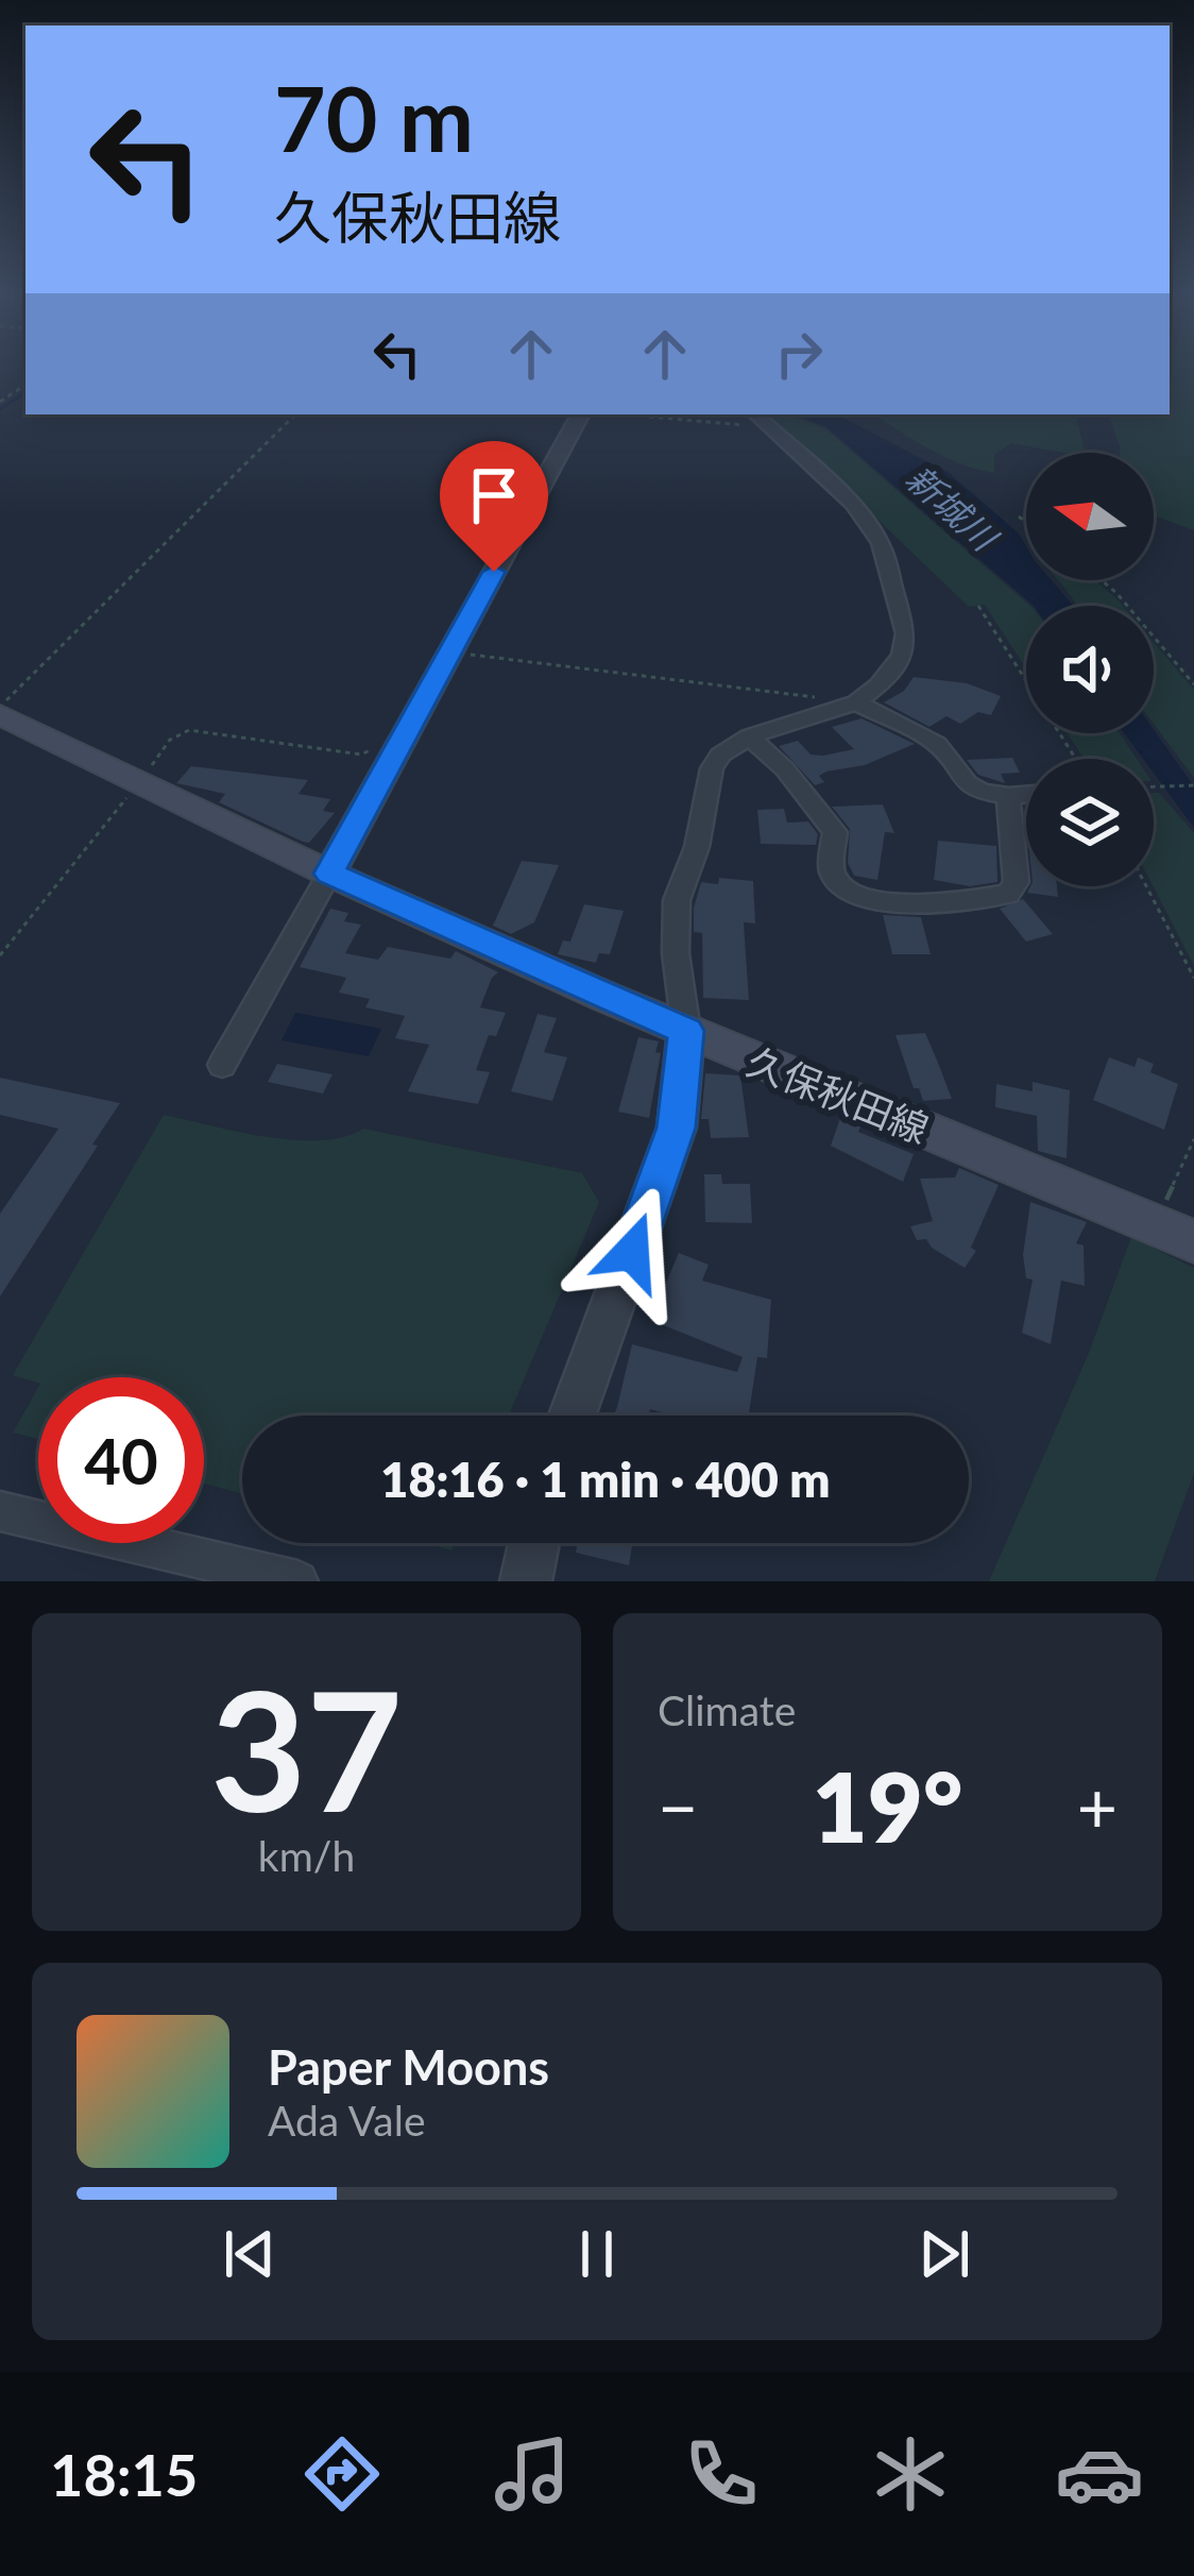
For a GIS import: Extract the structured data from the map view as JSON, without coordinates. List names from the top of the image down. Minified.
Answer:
{"streets":{"main road":["久保秋田線"]},"water":["新城川"],"north":"left","page":{"turn":["70 m","久保秋田線"],"limit":"40","trip":"18:16 · 1 min · 400 m","tile":[["37","km/h"],"Climate"],"heat":["−","19°","+"],"song":["Paper Moons","Ada Vale"],"tabs":"18:15"}}
